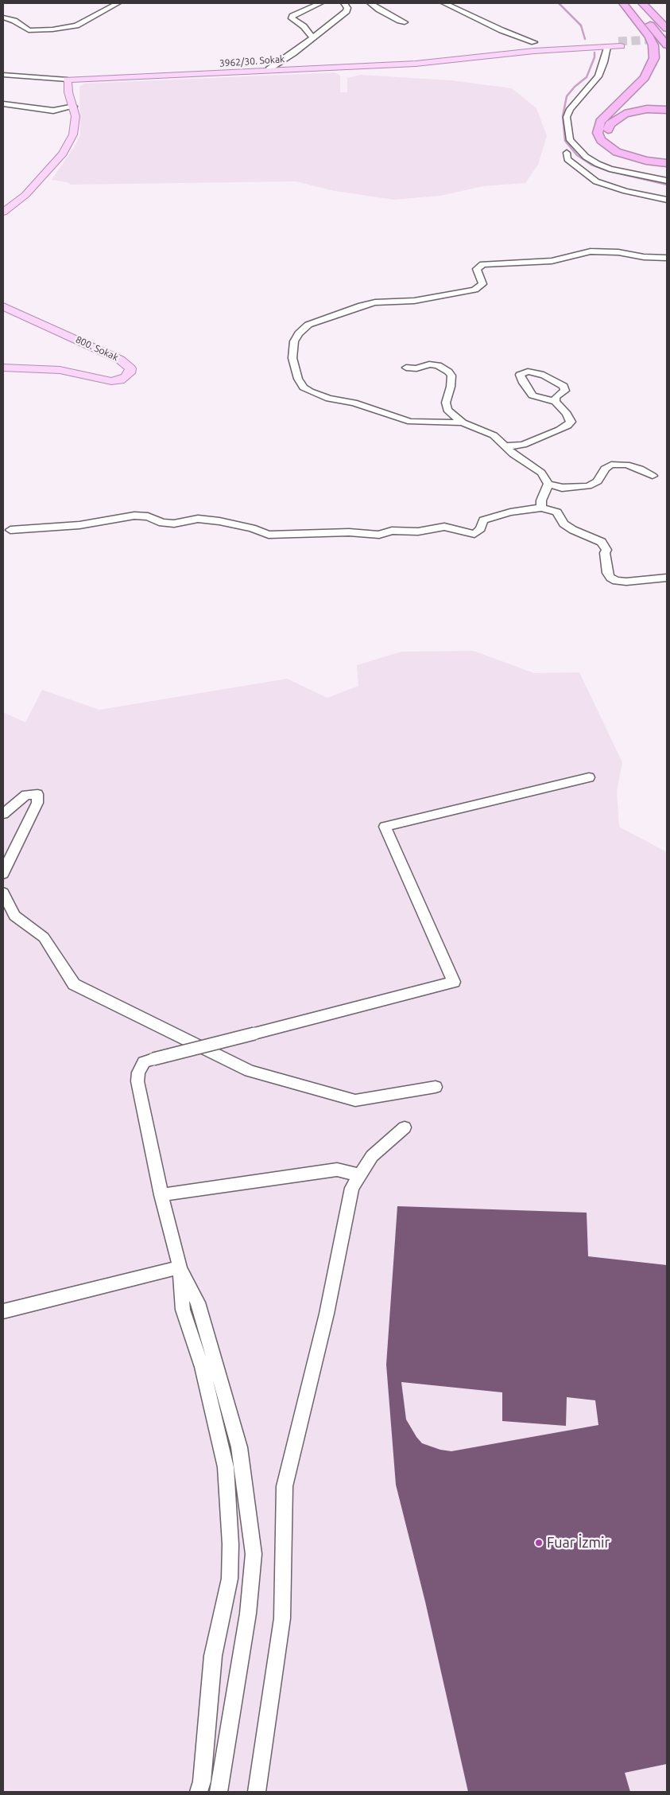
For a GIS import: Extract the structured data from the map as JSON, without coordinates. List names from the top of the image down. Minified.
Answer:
{"streets":{"main road":["3962/30. Sokak","800. Sokak"]},"places":["Fuar İzmir"]}
